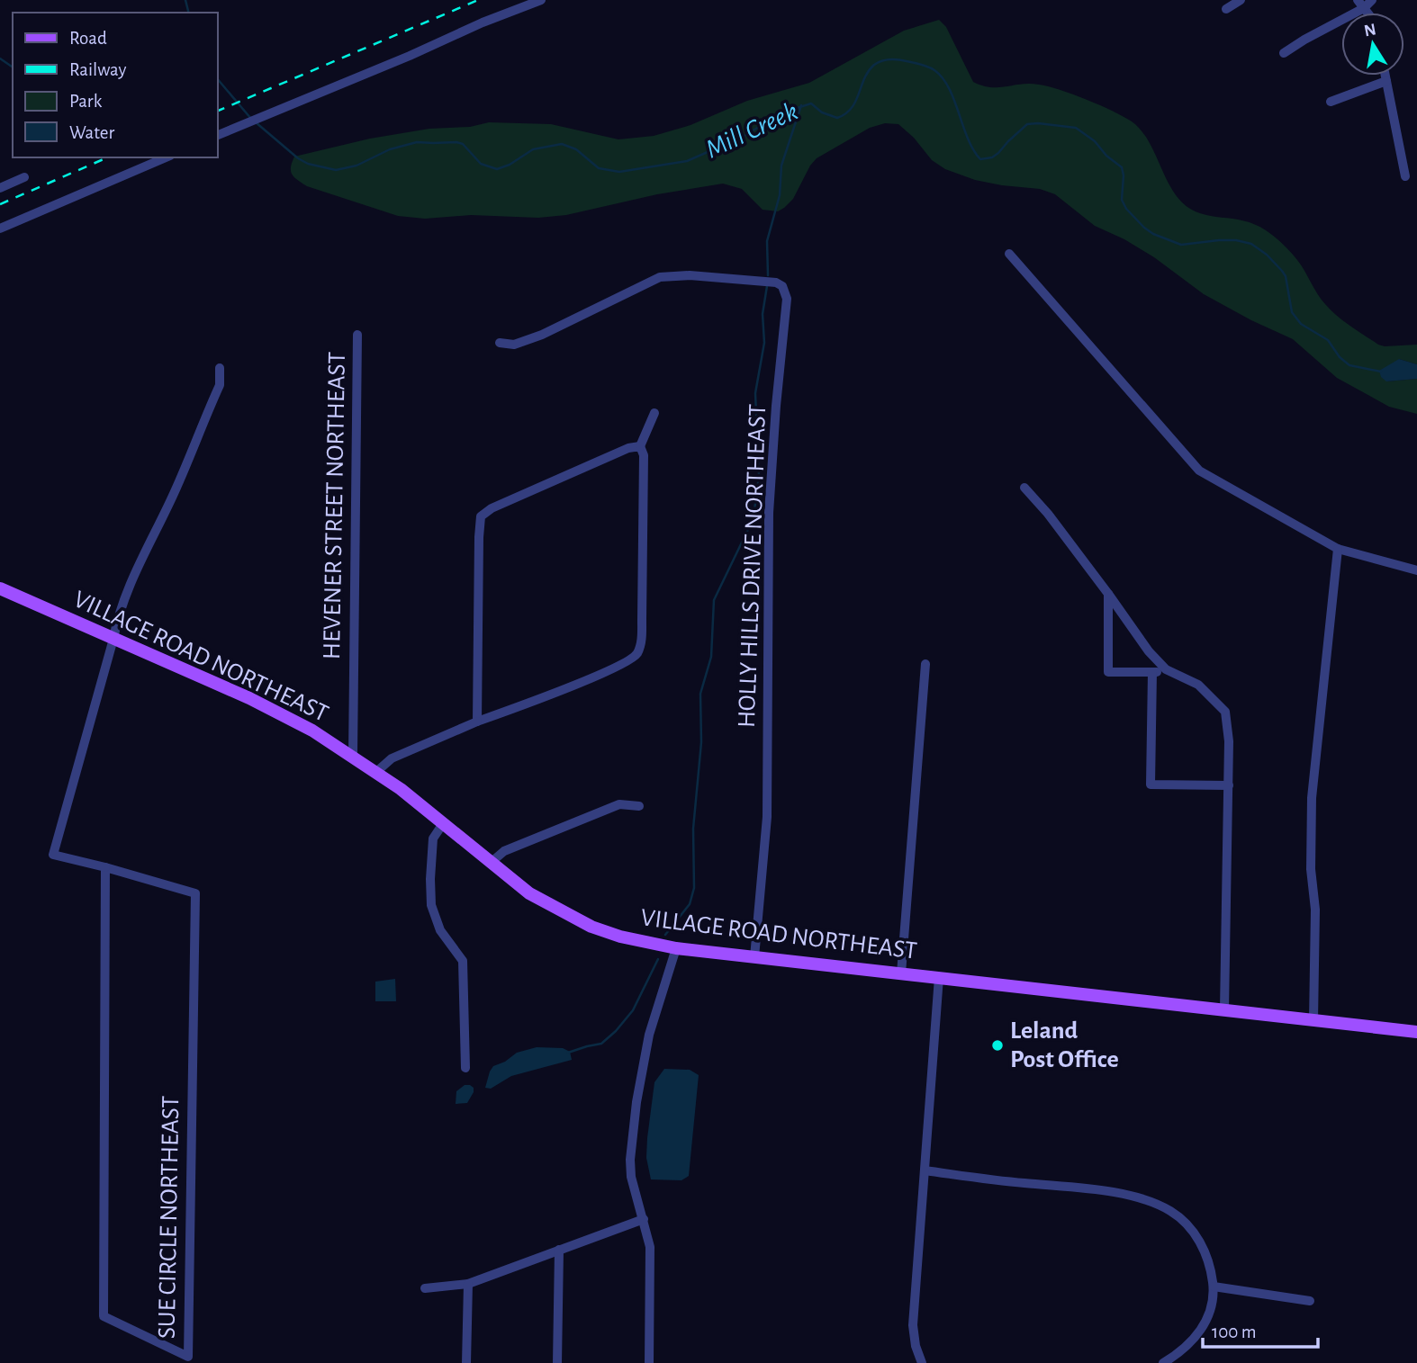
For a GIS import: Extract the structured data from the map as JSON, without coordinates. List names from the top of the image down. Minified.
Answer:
{"streets":{"main road":["VILLAGE ROAD NORTHEAST"],"street":["HEVENER STREET NORTHEAST","HOLLY HILLS DRIVE NORTHEAST","SUE CIRCLE NORTHEAST"]},"crossings":[["HEVENER STREET NORTHEAST","VILLAGE ROAD NORTHEAST"],["HOLLY HILLS DRIVE NORTHEAST","VILLAGE ROAD NORTHEAST"],["VILLAGE ROAD NORTHEAST","SUE CIRCLE NORTHEAST"]],"water":["Mill Creek"],"places":["Leland Post Office"],"legend":["Road","Railway","Park","Water"],"scale_bar":"100 m","north":"top"}
